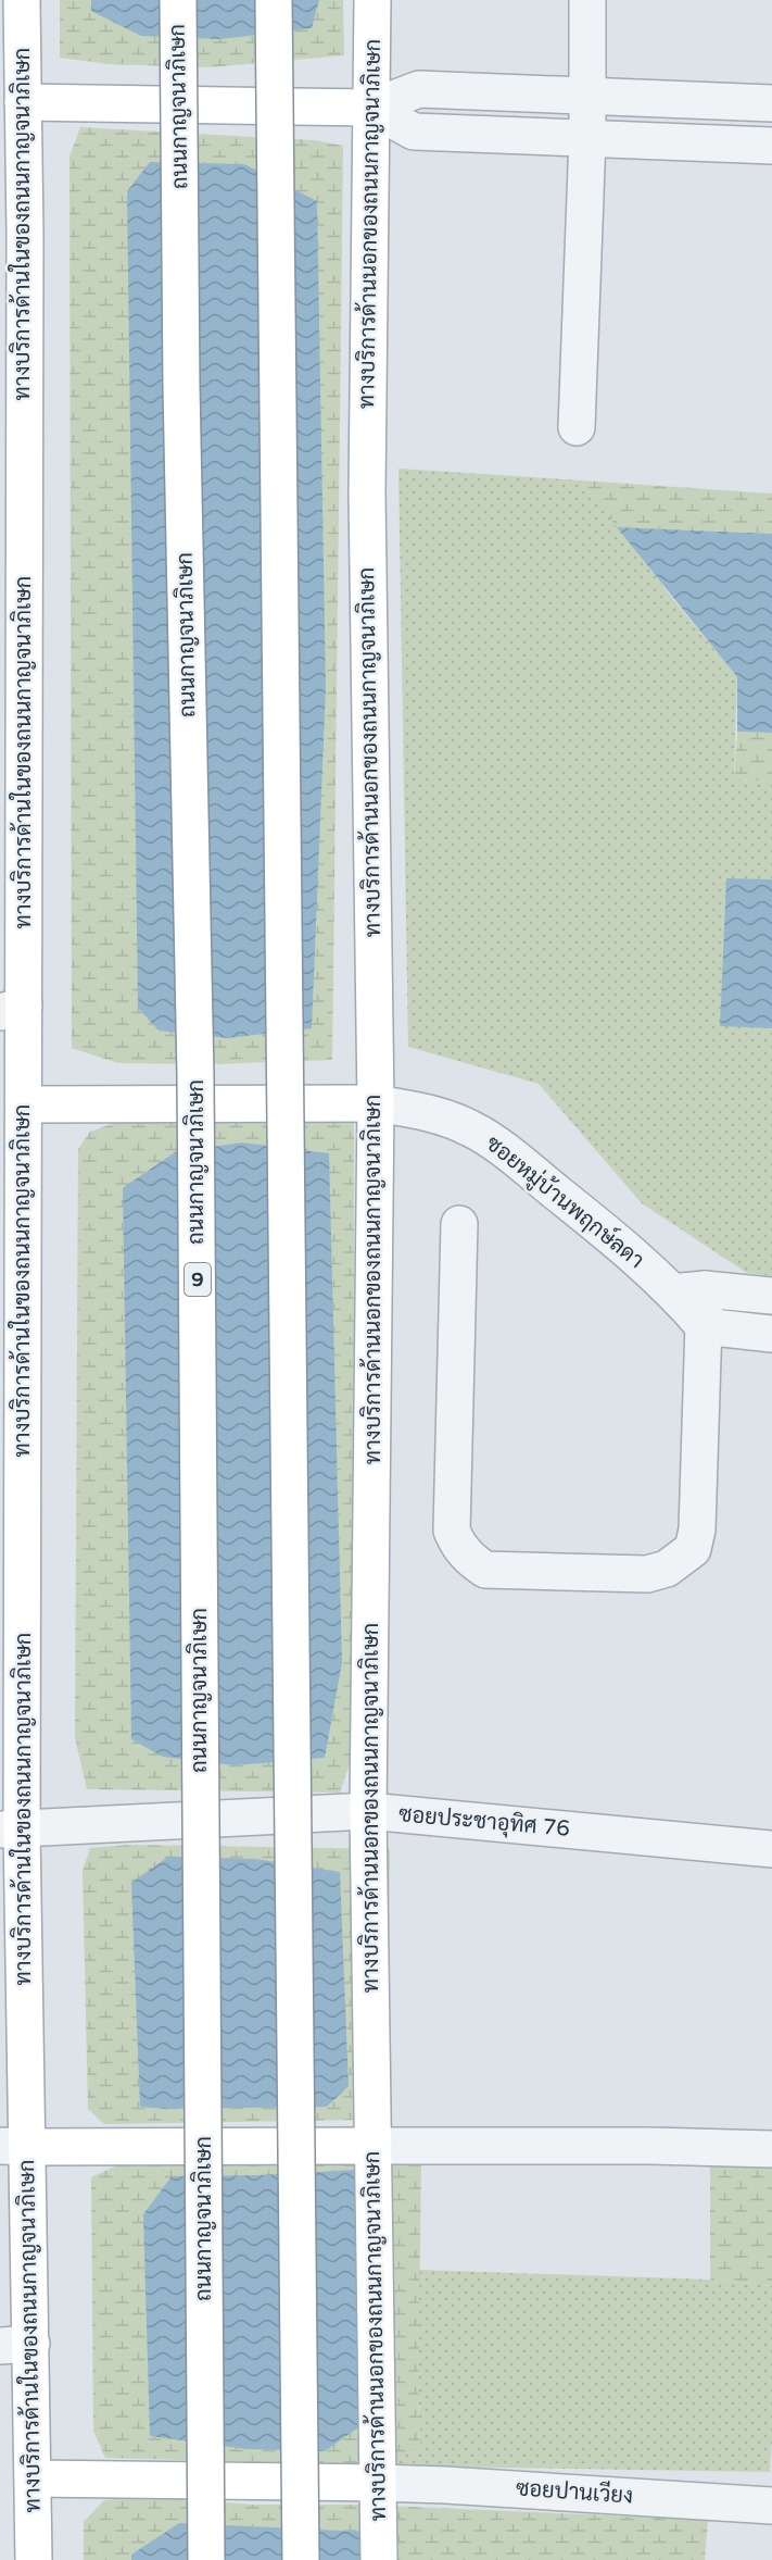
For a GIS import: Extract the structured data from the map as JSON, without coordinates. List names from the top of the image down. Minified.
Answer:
{"streets":{"main road":["ถนนกาญจนาภิเษก","ทางบริการด้านในของถนนกาญจนาภิเษก","ทางบริการด้านนอกของถนนกาญจนาภิเษก","9"],"street":["ซอยหมู่บ้านพฤกษ์ลดา","ซอยประชาอุทิศ 76","ซอยปานเวียง"]},"crossings":[["ทางบริการด้านในของถนนกาญจนาภิเษก","ซอยประชาอุทิศ 76"],["ทางบริการด้านนอกของถนนกาญจนาภิเษก","ซอยหมู่บ้านพฤกษ์ลดา"],["ทางบริการด้านนอกของถนนกาญจนาภิเษก","ซอยประชาอุทิศ 76"],["ทางบริการด้านนอกของถนนกาญจนาภิเษก","ซอยปานเวียง"]]}
